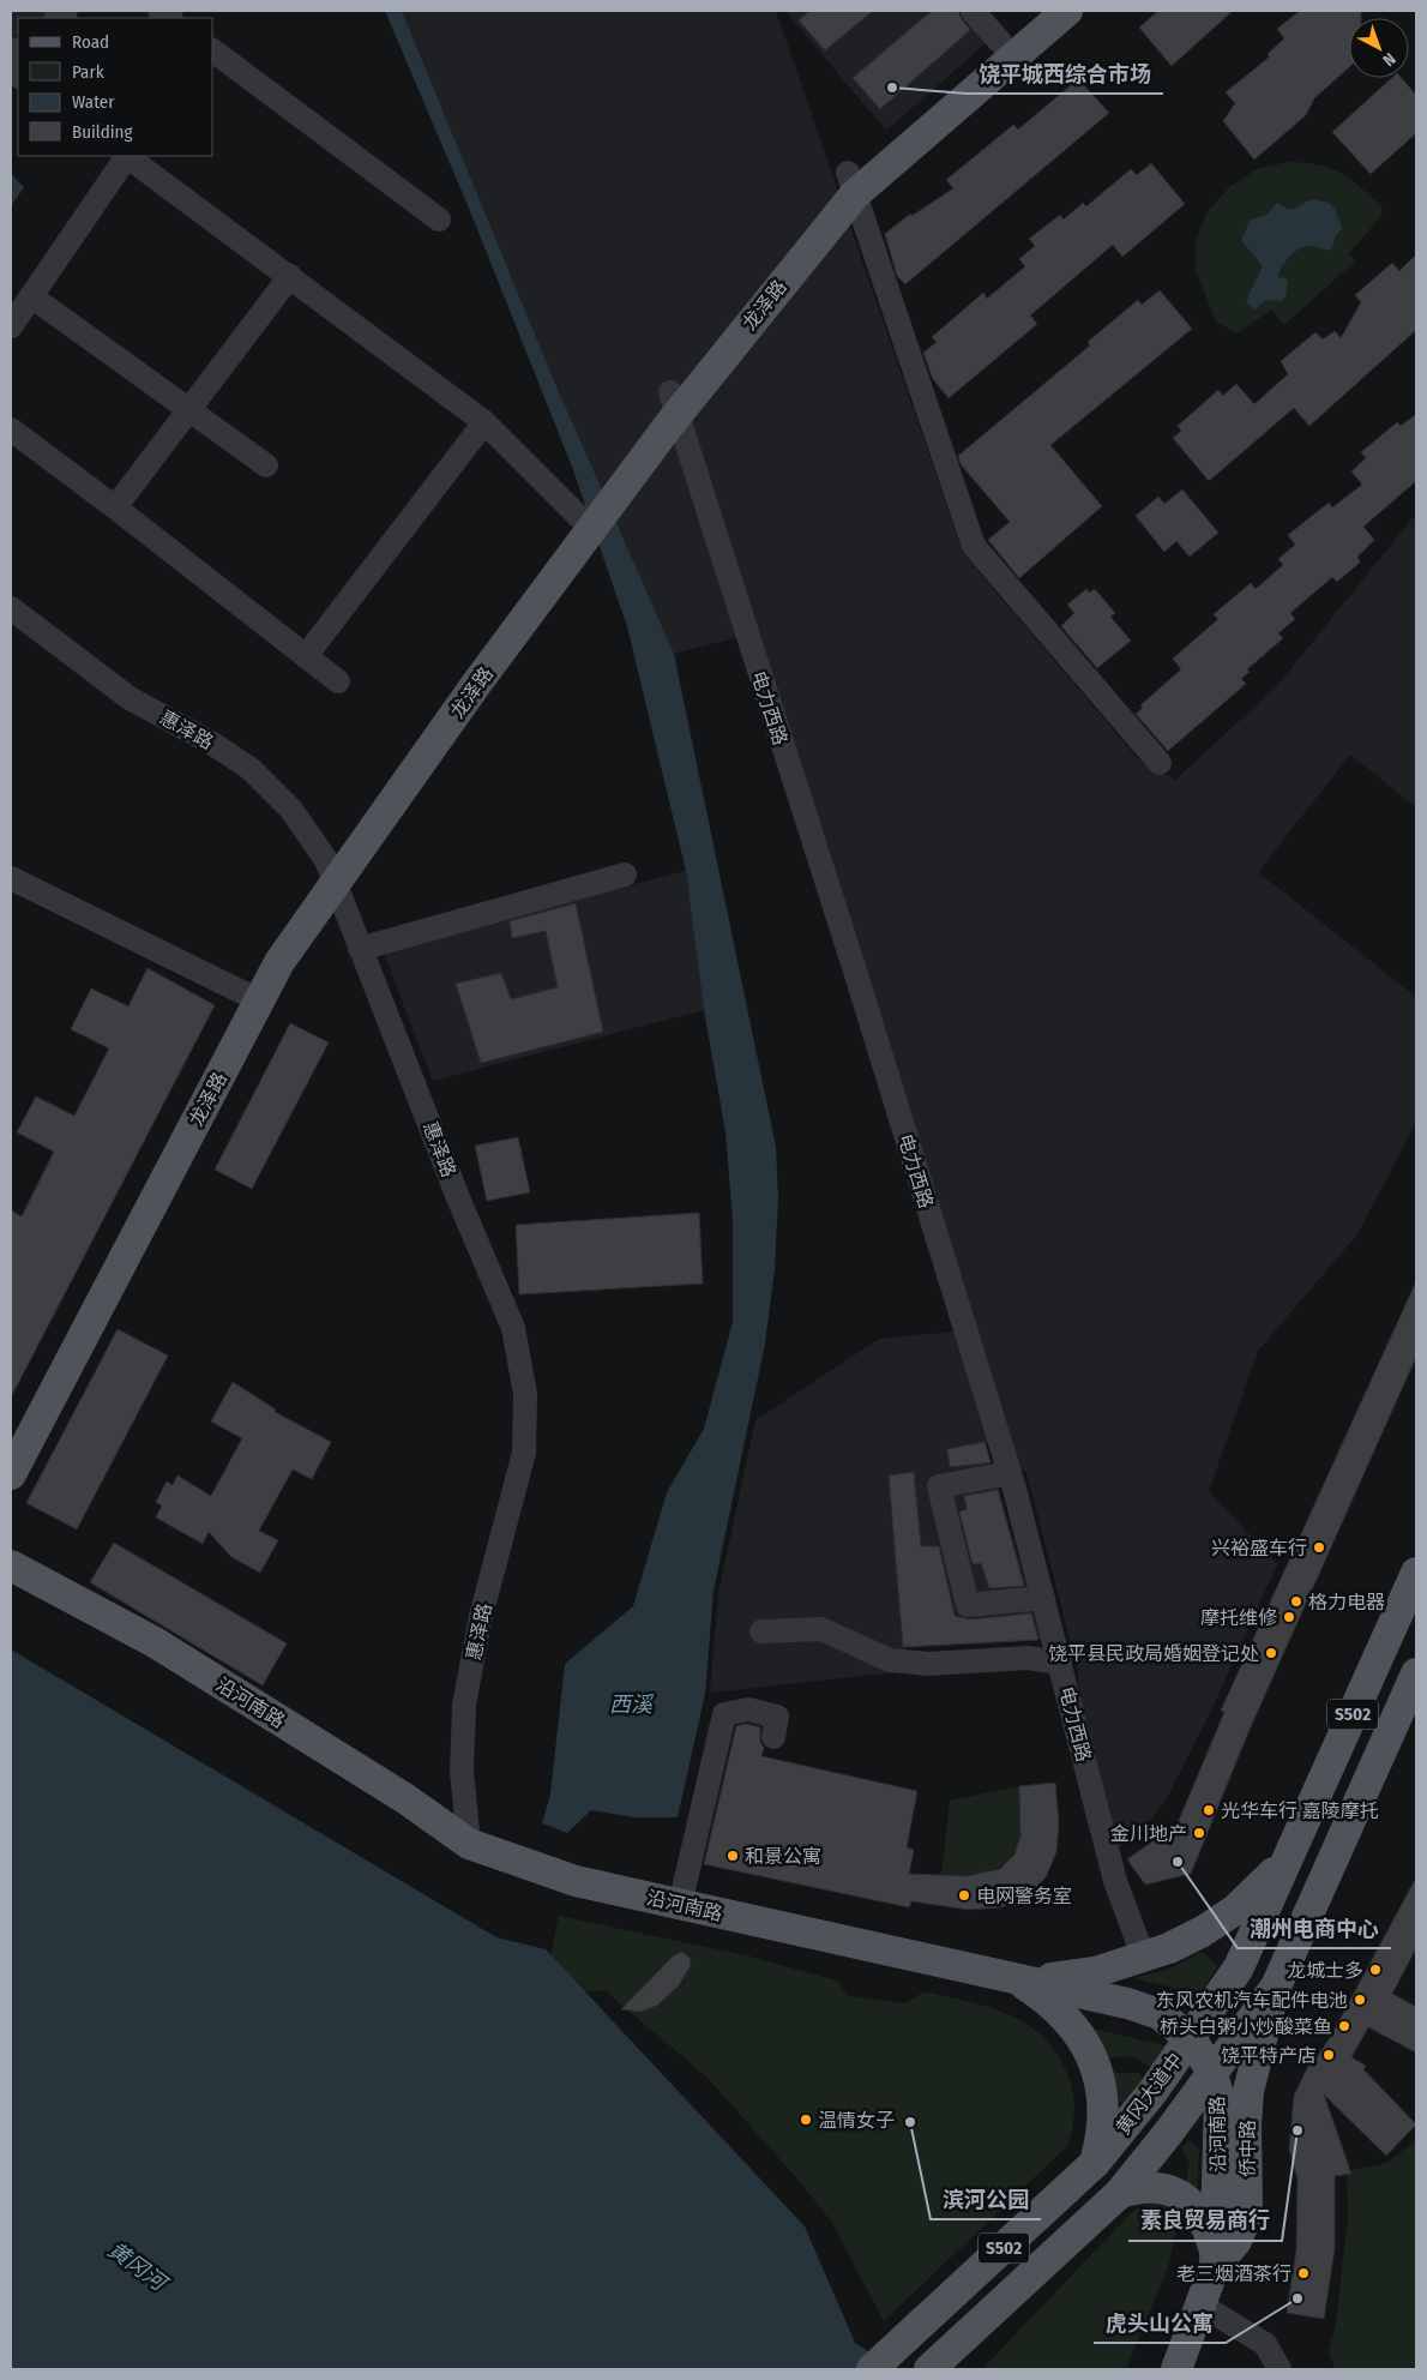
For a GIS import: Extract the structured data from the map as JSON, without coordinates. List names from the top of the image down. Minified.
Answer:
{"streets":{"main road":["龙泽路","沿河南路","S502","黄冈大道中","侨中路"],"street":["电力西路","惠泽路"]},"crossings":[["龙泽路","电力西路"],["龙泽路","惠泽路"],["惠泽路","沿河南路"],["沿河南路","黄冈大道中"],["沿河南路","侨中路"],["黄冈大道中","侨中路"]],"water":["西溪","黄冈河"],"places":["饶平城西综合市场","兴裕盛车行","格力电器","摩托维修","饶平县民政局婚姻登记处","光华车行 嘉陵摩托","金川地产","和景公寓","潮州电商中心","电网警务室","龙城士多","东风农机汽车配件电池","桥头白粥小炒酸菜鱼","饶平特产店","温情女子","滨河公园","素良贸易商行","老三烟酒茶行","虎头山公寓"],"legend":["Road","Park","Water","Building"],"north":"bottom right"}
